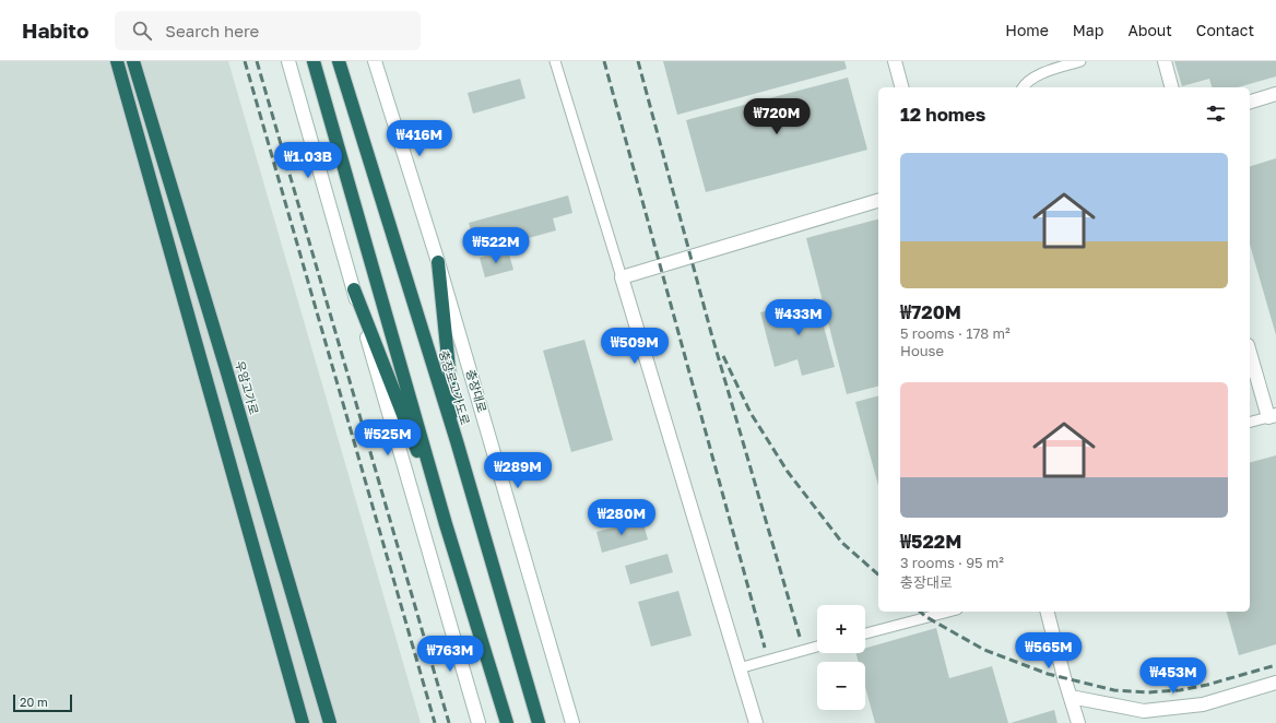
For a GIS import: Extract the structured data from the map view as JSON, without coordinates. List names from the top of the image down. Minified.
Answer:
{"streets":{"highway":["우암고가로","충장로고가도로"],"main road":["충장대로"]},"scale_bar":"20 m","page":{"header":"Habito","search":"Search here","nav":["Home","Map","About","Contact"],"heading":"12 homes","price":["₩720M","₩416M","₩1.03B","₩522M","₩433M","₩509M","₩525M","₩289M","₩280M","₩565M","₩763M","₩453M"],"list":[{"name":"₩720M","note":"5 rooms · 178 m² · House"},{"name":"₩522M","note":"3 rooms · 95 m² · 충장대로"}],"map_buttons":["+","−"],"scale":"20 m"}}
